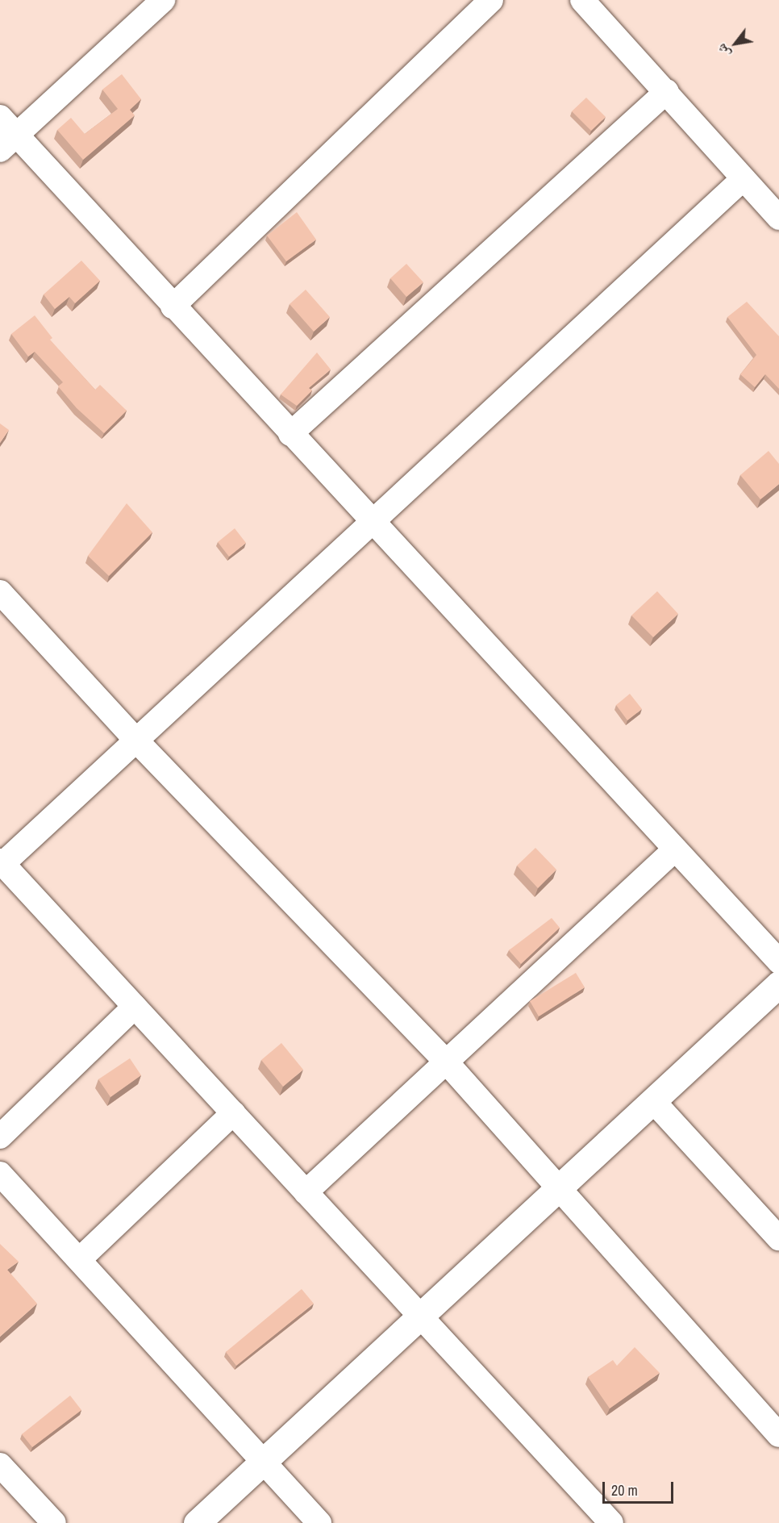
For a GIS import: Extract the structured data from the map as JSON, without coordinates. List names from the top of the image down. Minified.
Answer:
{"scale_bar":"20 m","north":"bottom left"}
